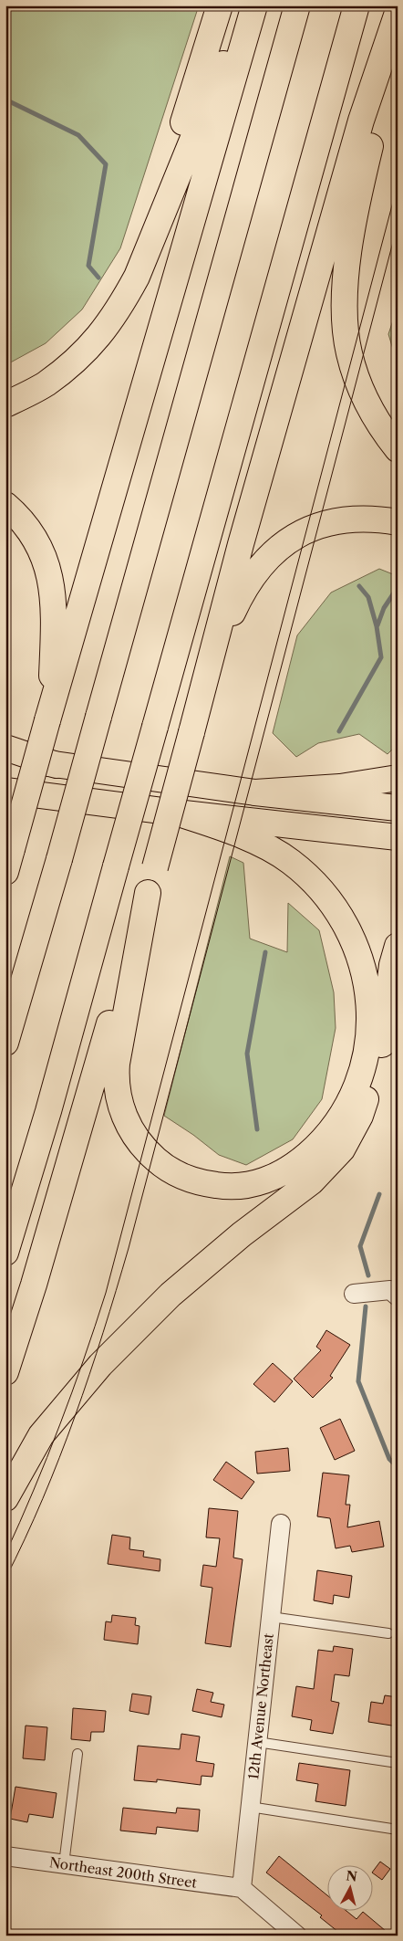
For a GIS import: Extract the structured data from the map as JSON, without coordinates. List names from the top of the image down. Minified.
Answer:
{"streets":{"street":["12th Avenue Northeast","Northeast 200th Street"]},"crossings":[["12th Avenue Northeast","Northeast 200th Street"]],"north":"top"}
